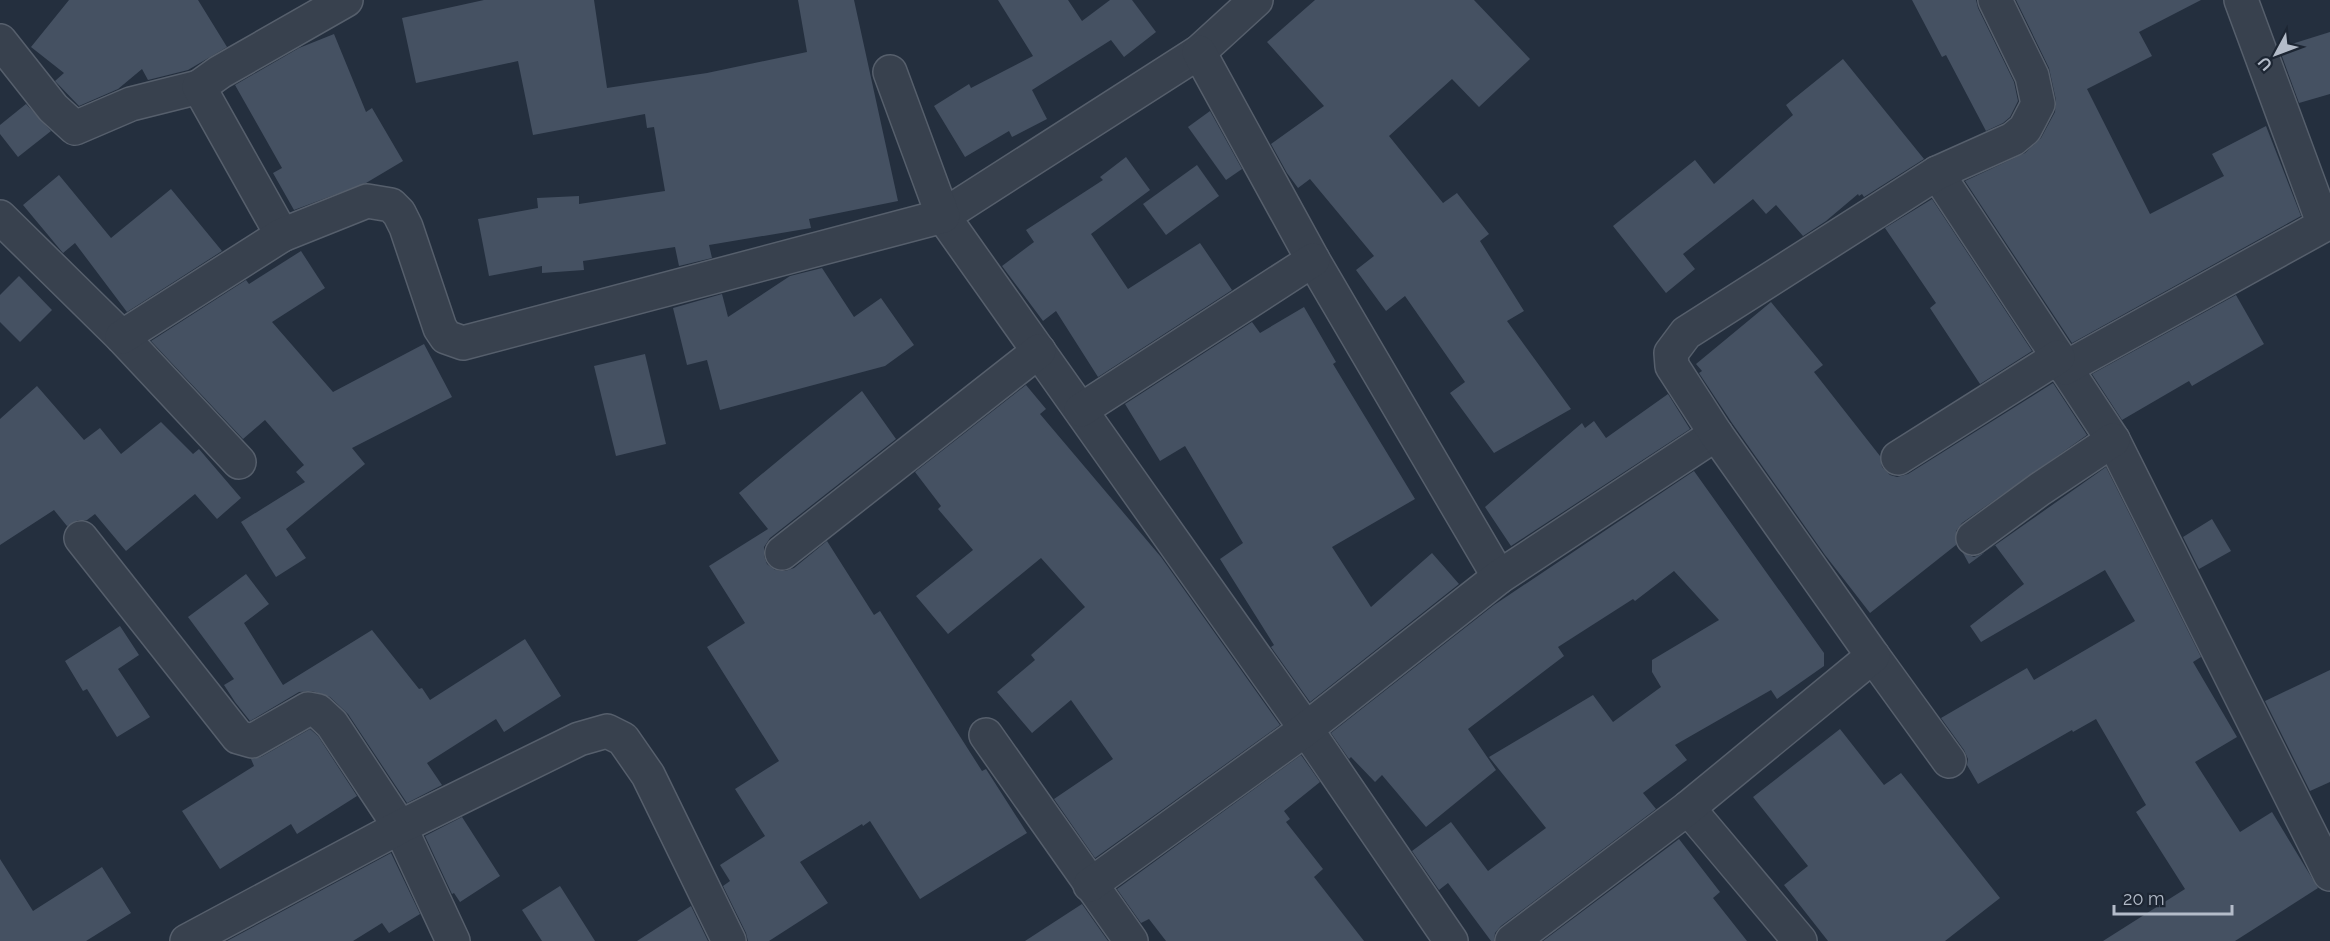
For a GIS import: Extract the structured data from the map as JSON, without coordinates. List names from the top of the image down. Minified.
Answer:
{"scale_bar":"20 m","north":"bottom left"}
